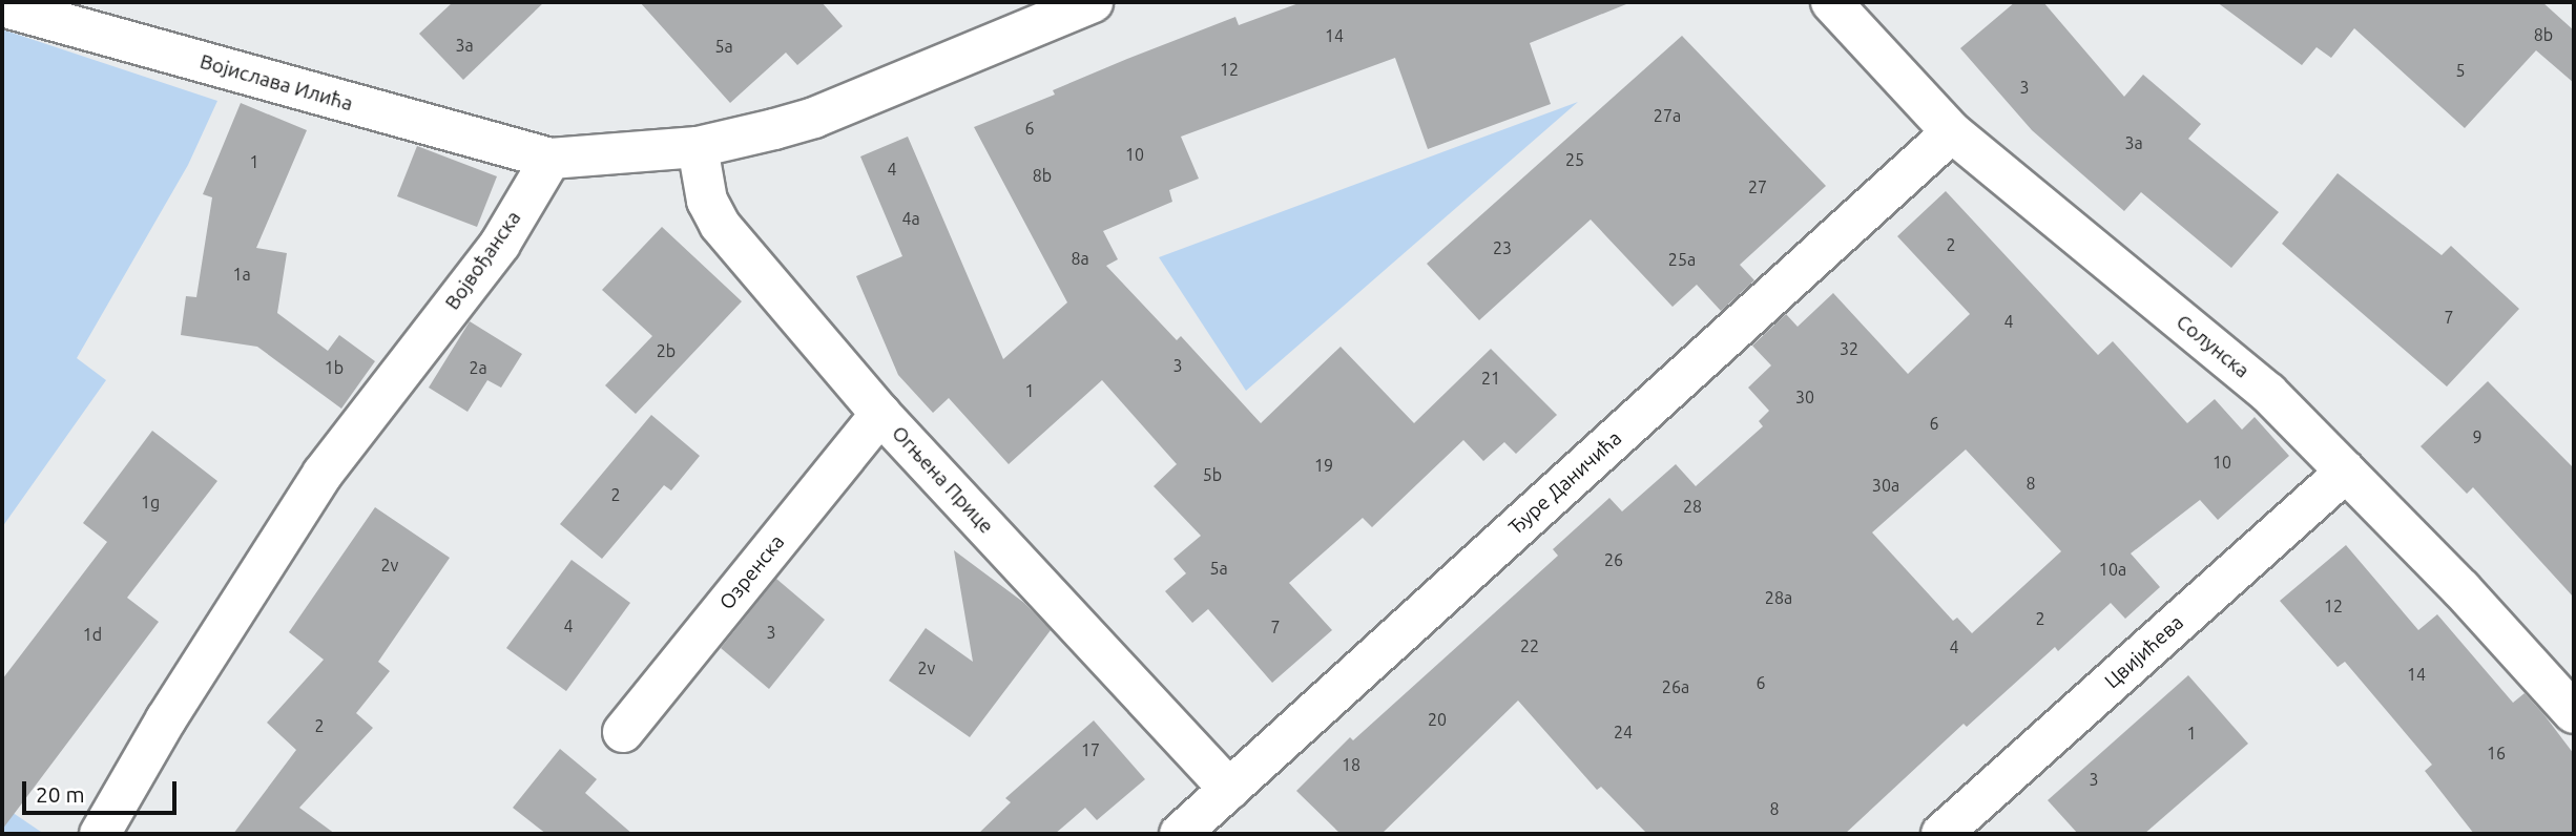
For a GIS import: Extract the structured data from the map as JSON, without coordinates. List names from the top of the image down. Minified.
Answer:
{"streets":{"street":["Војислава Илића","Војвођанска","Солунска","Огњена Прице","Ђуре Даничића","Озренска","Цвијићева"]},"crossings":[["Војислава Илића","Војвођанска"],["Солунска","Ђуре Даничића"],["Солунска","Цвијићева"],["Огњена Прице","Ђуре Даничића"],["Огњена Прице","Озренска"]],"house_numbers":["8b","14","3a","5a","12","5","3","27a","6","3a","10","25","1","4","8b","27","4a","2","23","8a","25a","1a","7","4","32","2b","3","1b","2a","21","1","30","6","9","10","19","5b","8","30a","2","1g","28","26","2v","5a","10a","28a","12","2","4","7","3","1d","22","4","2v","14","6","26a","20","2","24","1","17","16","18","3","8"],"scale_bar":"20 m"}
